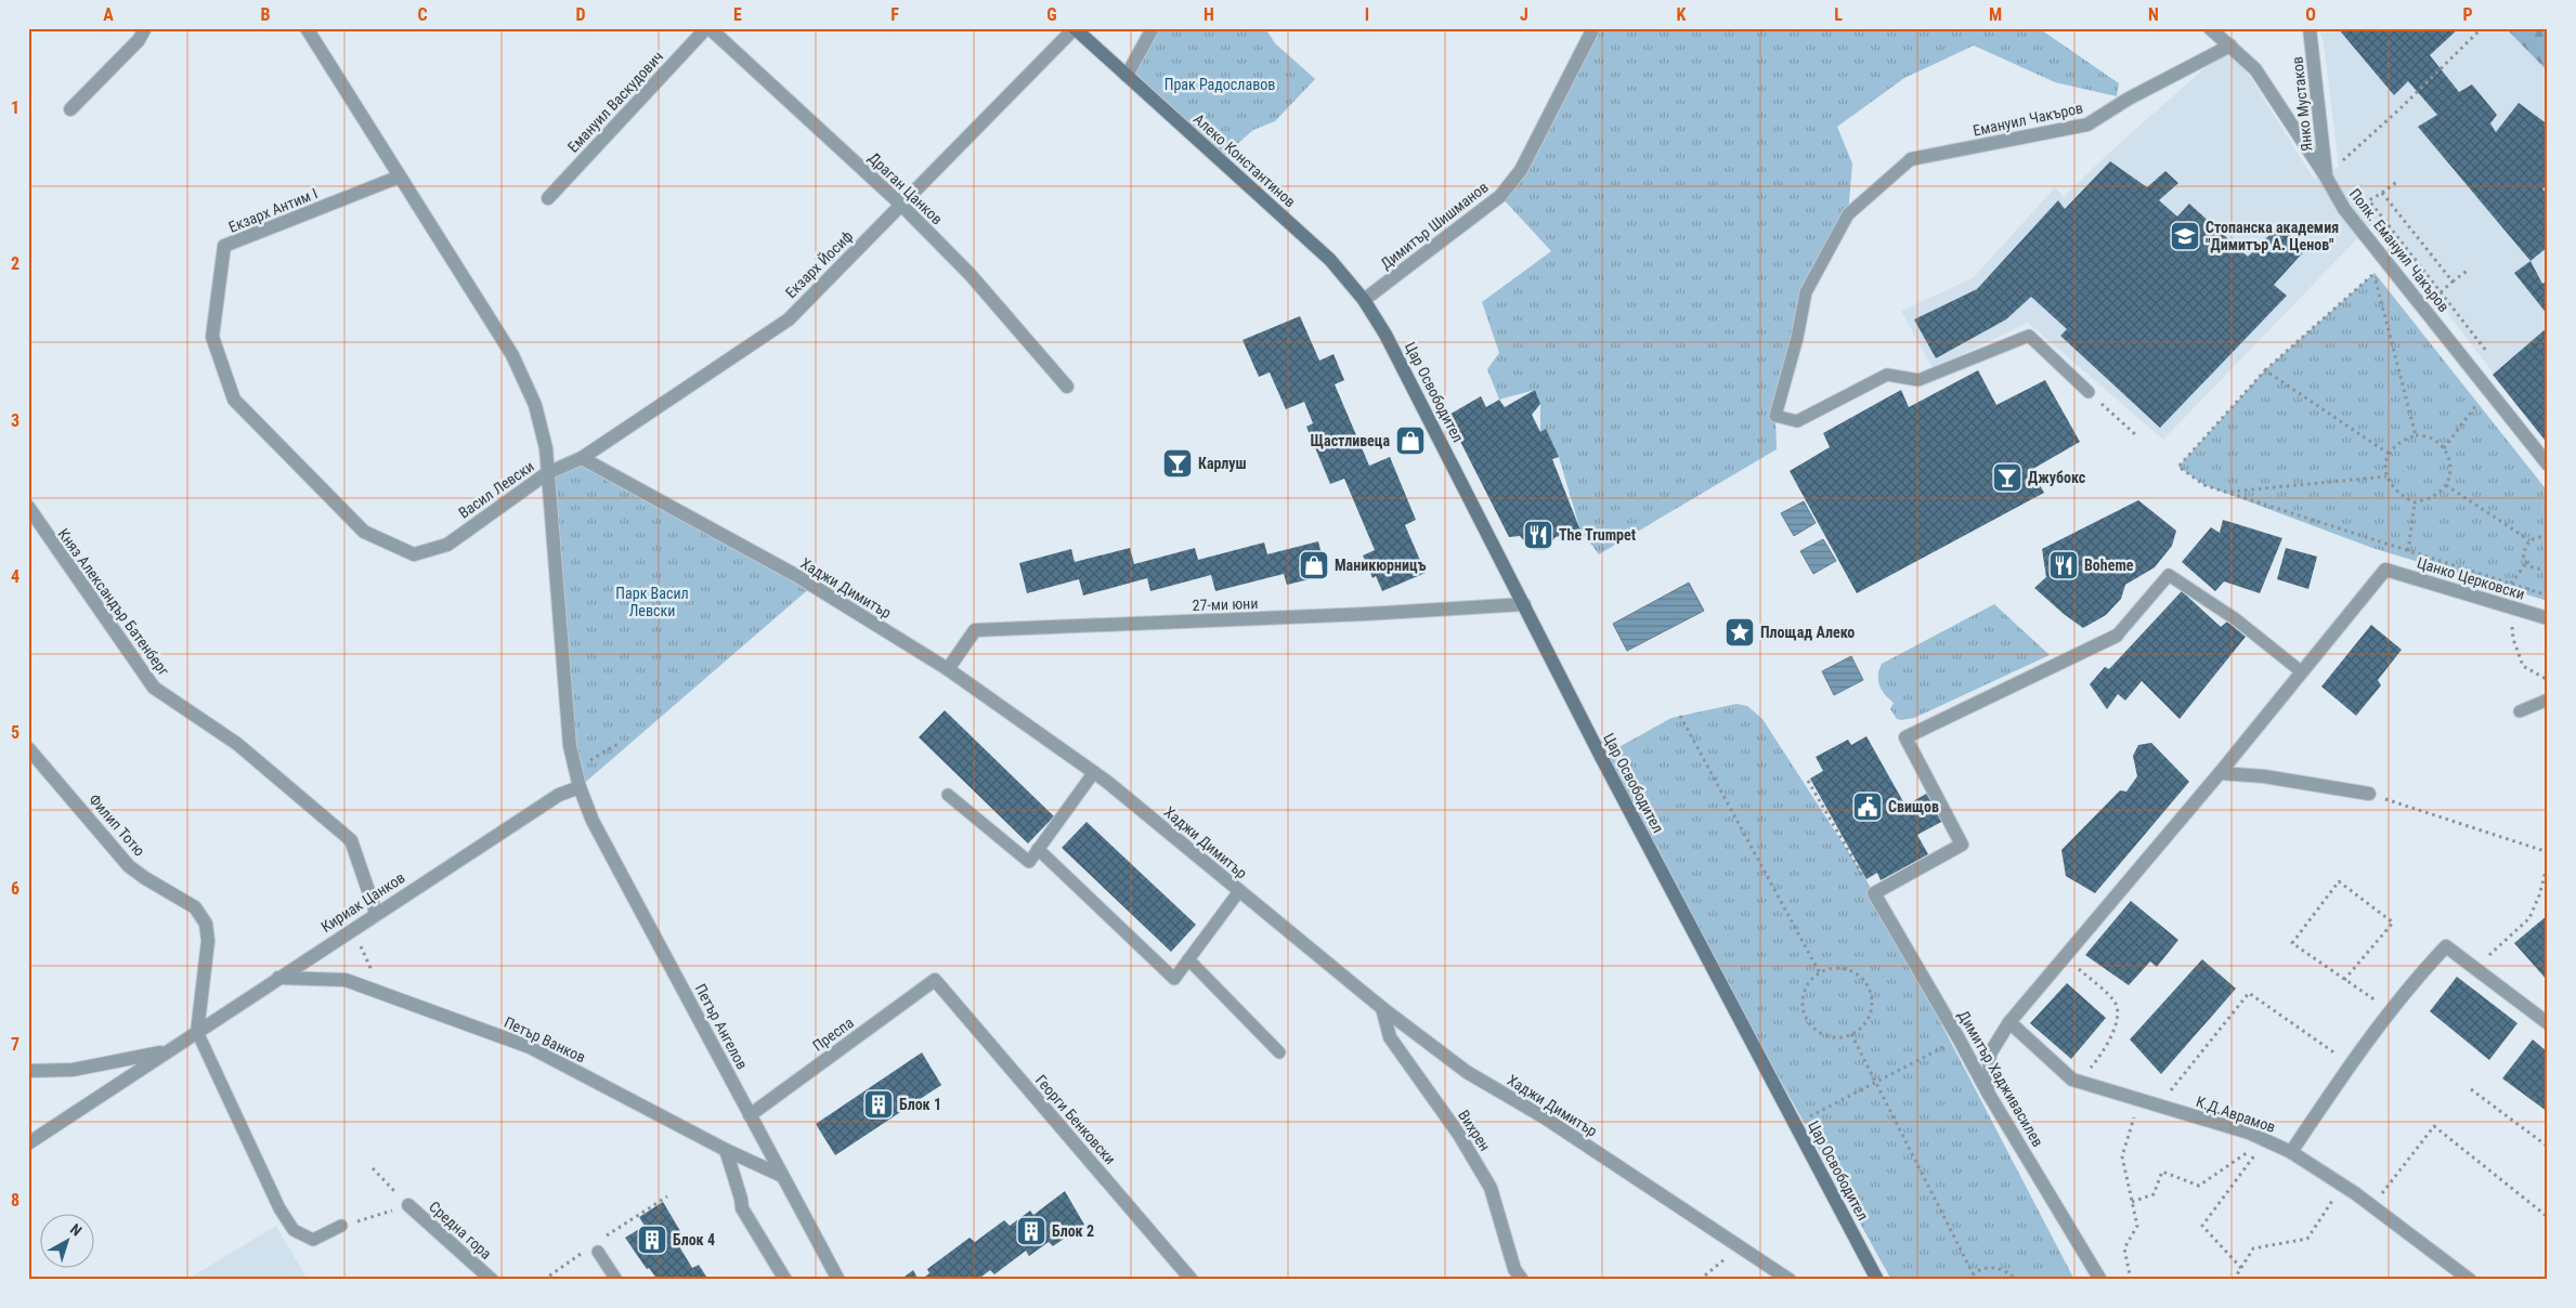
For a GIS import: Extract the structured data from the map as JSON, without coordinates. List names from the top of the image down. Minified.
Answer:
{"streets":{"street":["Емануил Васкудович","Янко Мустаков","Емануил Чакъров","Алеко Константинов","Драган Цанков","Екзарх Антим I","Димитър Шишманов","Полк. Емануил Чакъров","Екзарх Йосиф","Цар Освободител","Васил Левски","Цанко Церковски","Хаджи Димитър","Княз Александър Батенберг","27-ми юни","Филип Тотю","Кириак Цанков","Петър Ангелов","Преспа","Петър Ванков","Димитър Хадживасилев","К.Д.Аврамов","Георги Бенковски","Вихрен","Средна гора"]},"crossings":[["Емануил Васкудович","Драган Цанков"],["Янко Мустаков","Полк. Емануил Чакъров"],["Емануил Чакъров","Полк. Емануил Чакъров"],["Алеко Константинов","Димитър Шишманов"],["Алеко Константинов","Екзарх Йосиф"],["Алеко Константинов","Цар Освободител"],["Драган Цанков","Екзарх Йосиф"],["Екзарх Антим I","Васил Левски"],["Димитър Шишманов","Цар Освободител"],["Екзарх Йосиф","Васил Левски"],["Екзарх Йосиф","Хаджи Димитър"],["Цар Освободител","27-ми юни"],["Васил Левски","Кириак Цанков"],["Васил Левски","Петър Ангелов"],["Хаджи Димитър","27-ми юни"],["Хаджи Димитър","Вихрен"],["Княз Александър Батенберг","Кириак Цанков"],["Филип Тотю","Кириак Цанков"],["Кириак Цанков","Петър Ангелов"],["Кириак Цанков","Петър Ванков"],["Петър Ангелов","Преспа"],["Петър Ангелов","Петър Ванков"],["Преспа","Георги Бенковски"]],"parks":["Прак Радославов","Парк Васил Левски"],"places":{"school or university":["Стопанска академия \"Димитър А. Ценов\""],"shop":["Щастливеца","Маникюрницъ"],"bar":["Карлуш","Джубокс"],"restaurant":["The Trumpet","Boheme"],"place":["Площад Алеко"],"public building":["Свищов"],"building":["Блок 1","Блок 2","Блок 4"]},"north":"top right","grid":{"columns":["A","B","C","D","E","F","G","H","I","J","K","L","M","N","O","P"],"rows":["1","2","3","4","5","6","7","8"]}}
